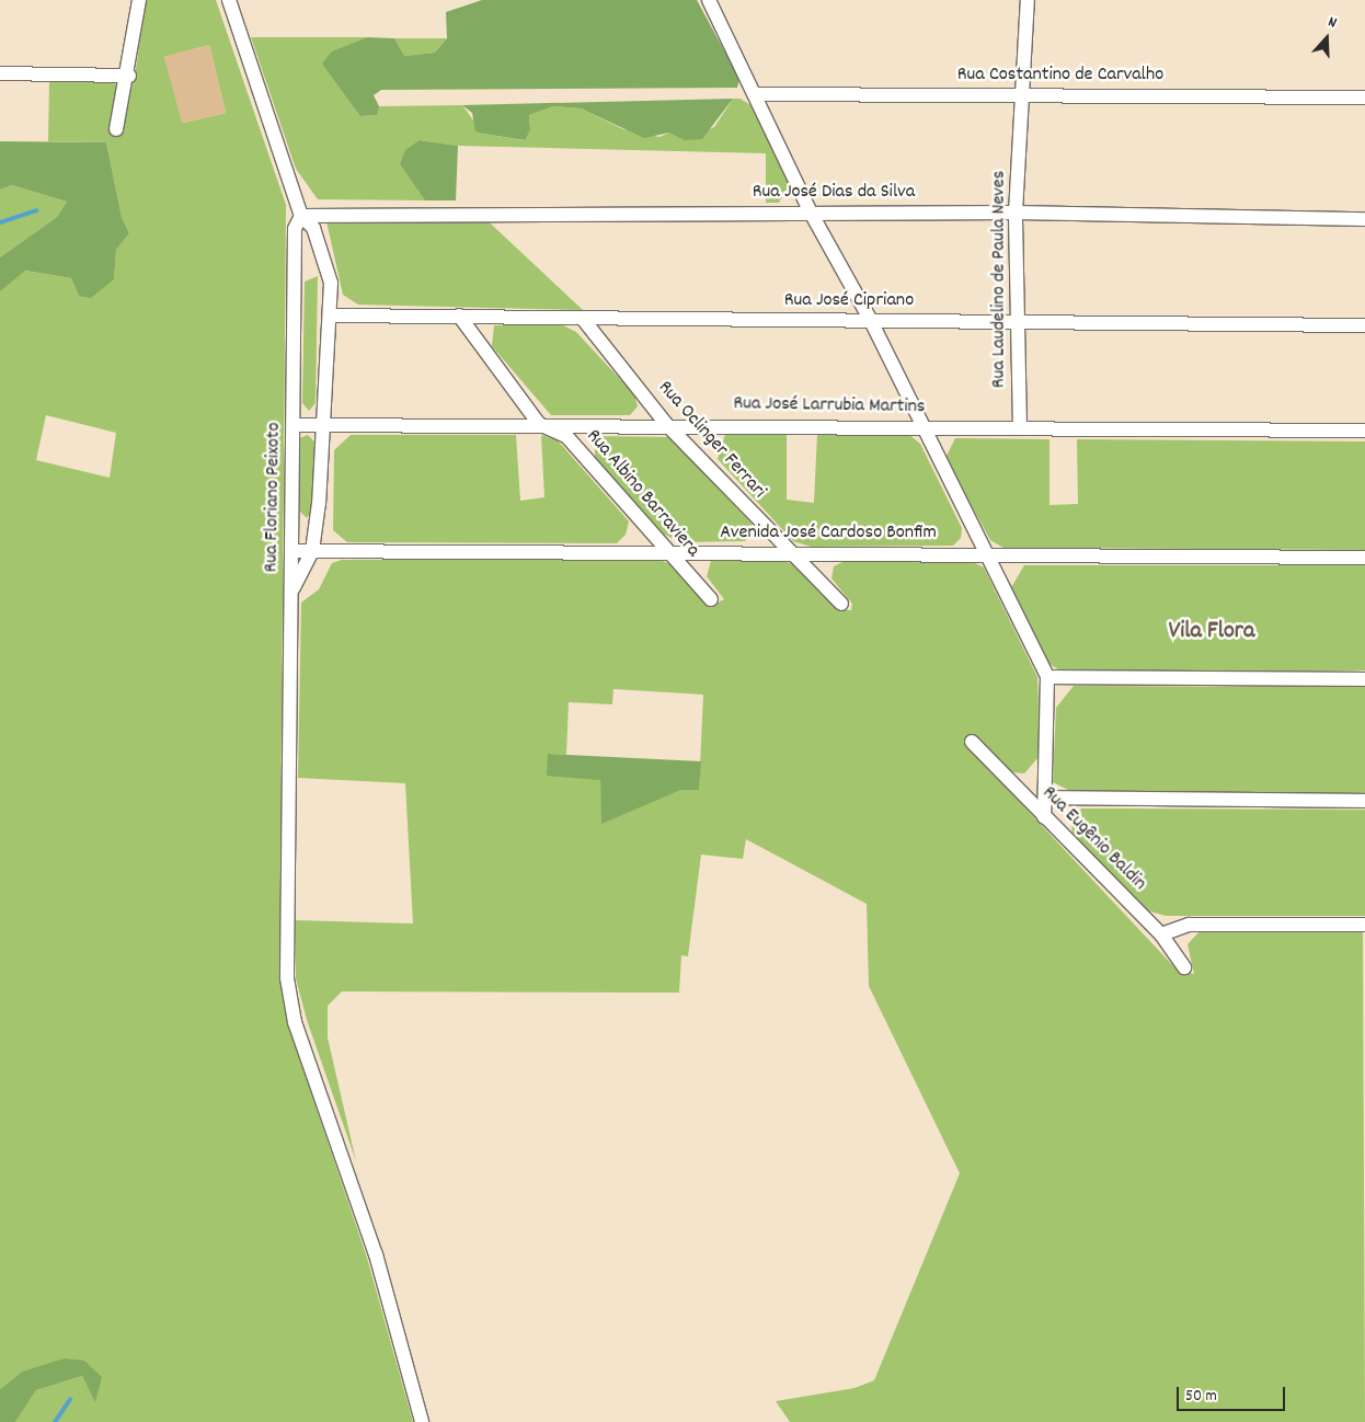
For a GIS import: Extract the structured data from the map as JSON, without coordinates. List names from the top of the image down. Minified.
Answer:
{"streets":{"street":["Rua Costantino de Carvalho","Rua José Dias da Silva","Rua Laudelino de Paula Neves","Rua José Cipriano","Rua José Larrubia Martins","Rua Oclinger Ferrari","Rua Albino Barraviera","Rua Floriano Peixoto","Avenida José Cardoso Bonfim","Rua Eugênio Baldin"]},"crossings":[["Rua Costantino de Carvalho","Rua Laudelino de Paula Neves"],["Rua José Dias da Silva","Rua Laudelino de Paula Neves"],["Rua José Dias da Silva","Rua Floriano Peixoto"],["Rua Laudelino de Paula Neves","Rua José Cipriano"],["Rua Laudelino de Paula Neves","Rua José Larrubia Martins"],["Rua José Cipriano","Rua Oclinger Ferrari"],["Rua José Cipriano","Rua Albino Barraviera"],["Rua José Cipriano","Rua Floriano Peixoto"],["Rua José Larrubia Martins","Rua Oclinger Ferrari"],["Rua José Larrubia Martins","Rua Albino Barraviera"],["Rua José Larrubia Martins","Rua Floriano Peixoto"],["Rua Oclinger Ferrari","Avenida José Cardoso Bonfim"],["Rua Albino Barraviera","Avenida José Cardoso Bonfim"],["Rua Floriano Peixoto","Avenida José Cardoso Bonfim"]],"districts":["Vila Flora"],"scale_bar":"50 m","north":"top"}
